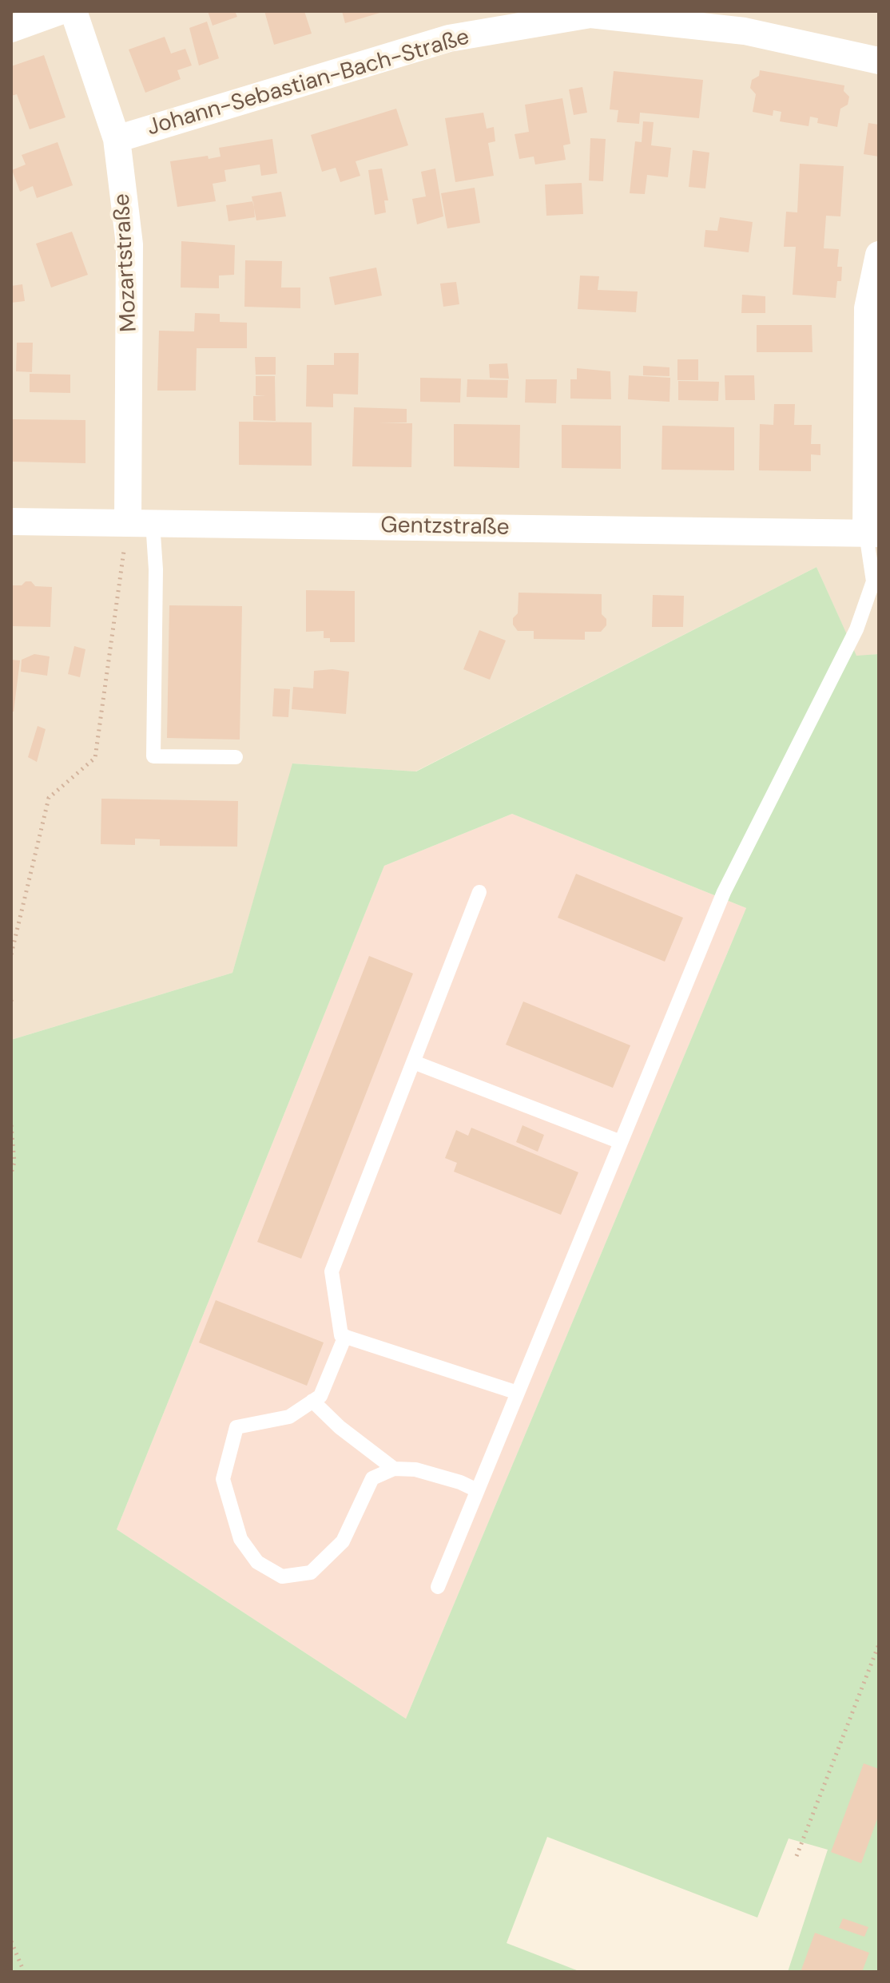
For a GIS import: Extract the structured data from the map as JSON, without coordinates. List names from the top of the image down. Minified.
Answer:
{"streets":{"street":["Johann-Sebastian-Bach-Straße","Mozartstraße","Gentzstraße"]},"crossings":[["Johann-Sebastian-Bach-Straße","Mozartstraße"],["Mozartstraße","Gentzstraße"]]}
